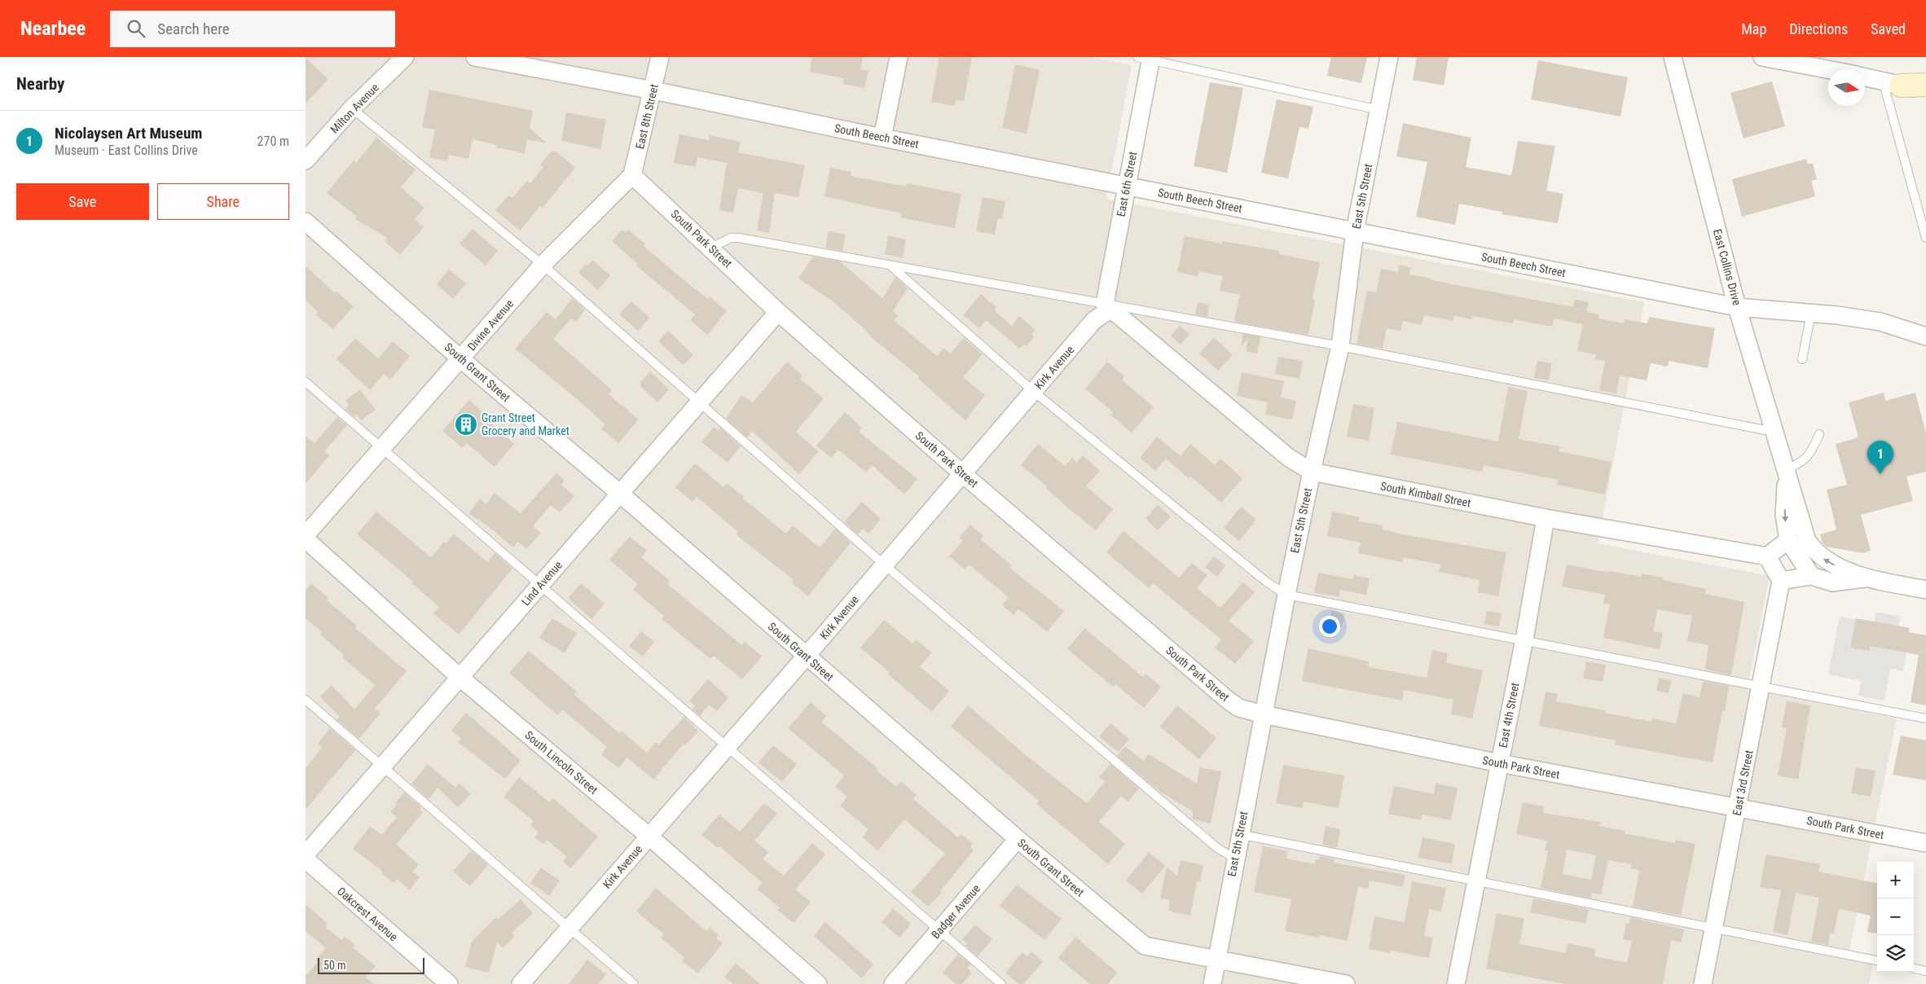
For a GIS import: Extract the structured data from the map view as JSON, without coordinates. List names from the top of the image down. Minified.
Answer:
{"streets":{"street":["Milton Avenue","East 8th Street","South Beech Street","East 6th Street","East 5th Street","South Park Street","East Collins Drive","Divine Avenue","Kirk Avenue","South Grant Street","South Kimball Street","Lind Avenue","East 4th Street","South Lincoln Street","East 3rd Street","Badger Avenue","Oakcrest Avenue"]},"crossings":[["East 8th Street","South Beech Street"],["East 8th Street","South Park Street"],["East 8th Street","Divine Avenue"],["South Beech Street","East 6th Street"],["South Beech Street","East 5th Street"],["South Beech Street","East Collins Drive"],["East 6th Street","Kirk Avenue"],["East 6th Street","South Kimball Street"],["East 5th Street","South Park Street"],["East 5th Street","South Grant Street"],["East 5th Street","South Kimball Street"],["South Park Street","Divine Avenue"],["South Park Street","Kirk Avenue"],["South Park Street","Lind Avenue"],["South Park Street","East 4th Street"],["South Park Street","East 3rd Street"],["Divine Avenue","South Grant Street"],["Kirk Avenue","South Grant Street"],["Kirk Avenue","South Kimball Street"],["Kirk Avenue","South Lincoln Street"],["South Grant Street","Lind Avenue"],["South Grant Street","Badger Avenue"],["South Kimball Street","East 4th Street"],["Lind Avenue","South Lincoln Street"]],"places":{"building":["Grant Street Grocery and Market"]},"scale_bar":"50 m","north":"right","page":{"header":"Nearbee","search":"Search here","nav":["Map","Directions","Saved"],"heading":"Nearby","list":[{"mark":"1","name":"Nicolaysen Art Museum","note":"Museum · East Collins Drive","value":"270 m"}],"buttons":["Save","Share"],"pins":"1","map_buttons":["+","−"],"scale":"50 m"}}
